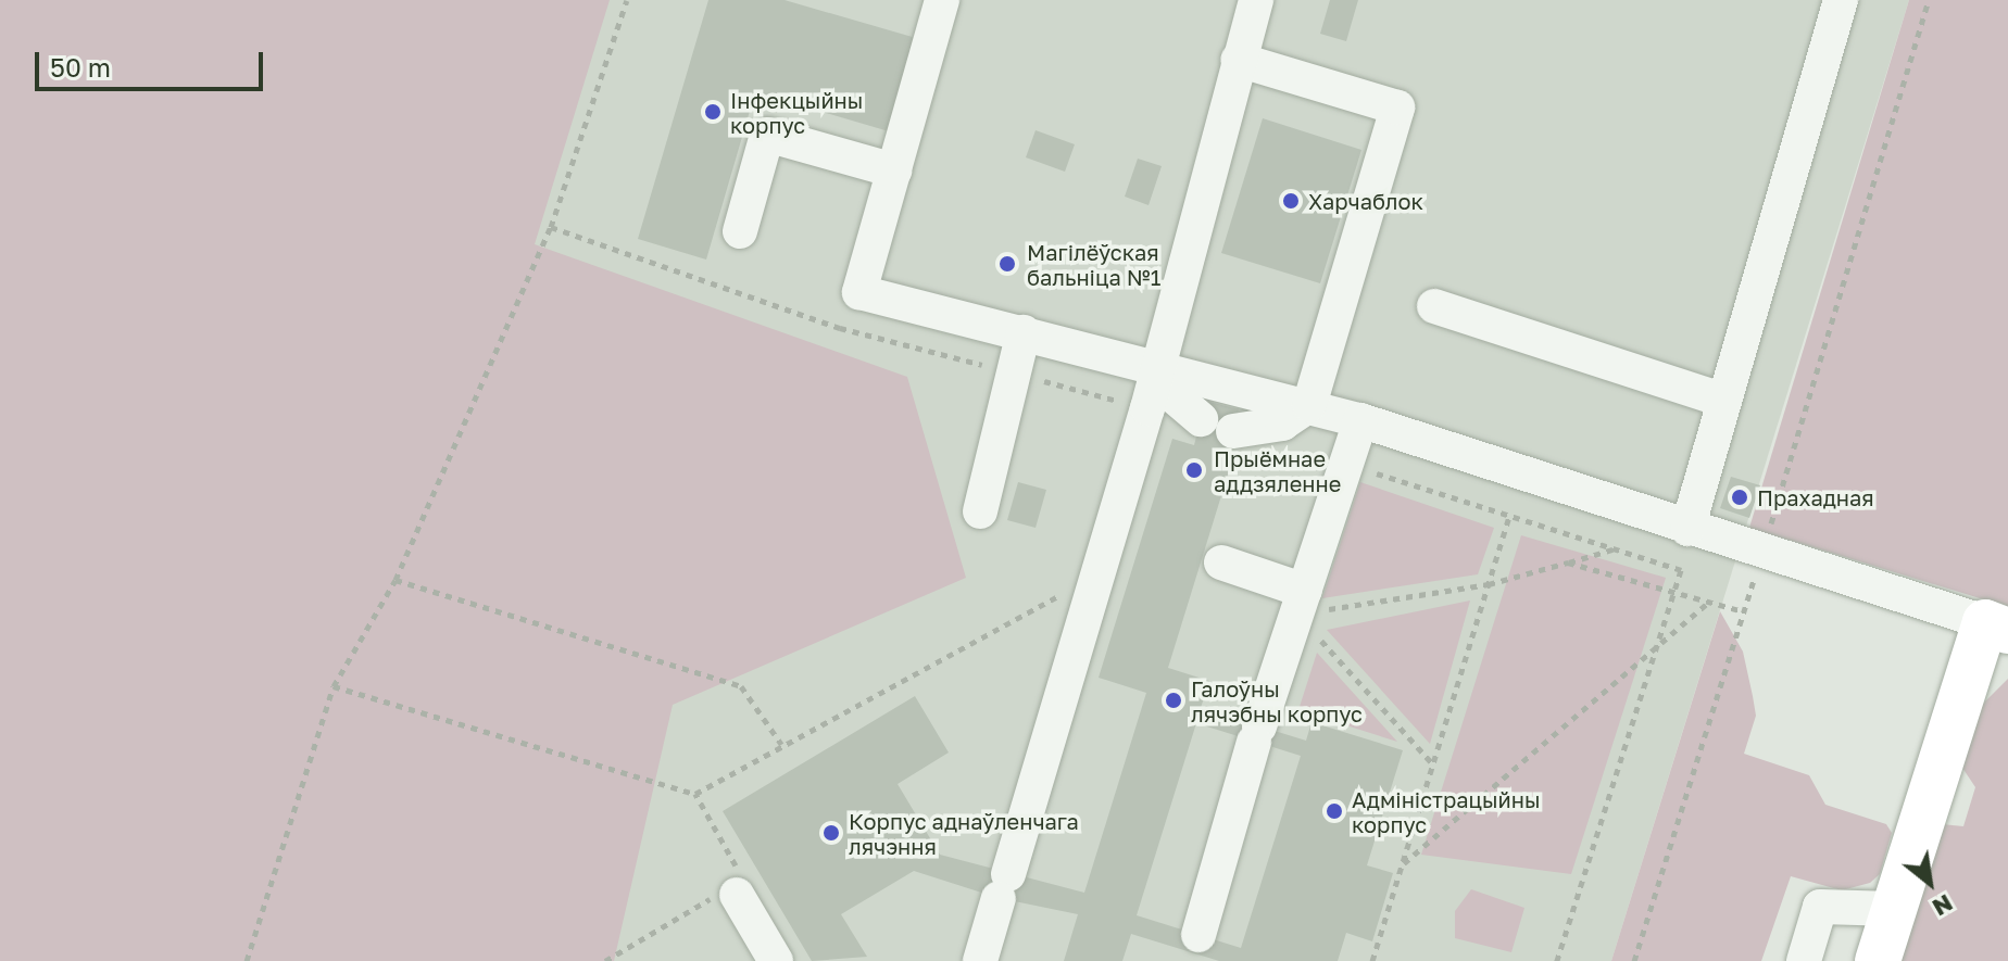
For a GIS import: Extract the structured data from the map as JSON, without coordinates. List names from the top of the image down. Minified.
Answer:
{"places":["Інфекцыйны корпус","Харчаблок","Магілёўская бальніца №1","Прыёмнае аддзяленне","Прахадная","Галоўны лячэбны корпус","Адміністрацыйны корпус","Корпус аднаўленчага лячэння"],"scale_bar":"50 m","north":"bottom right"}
